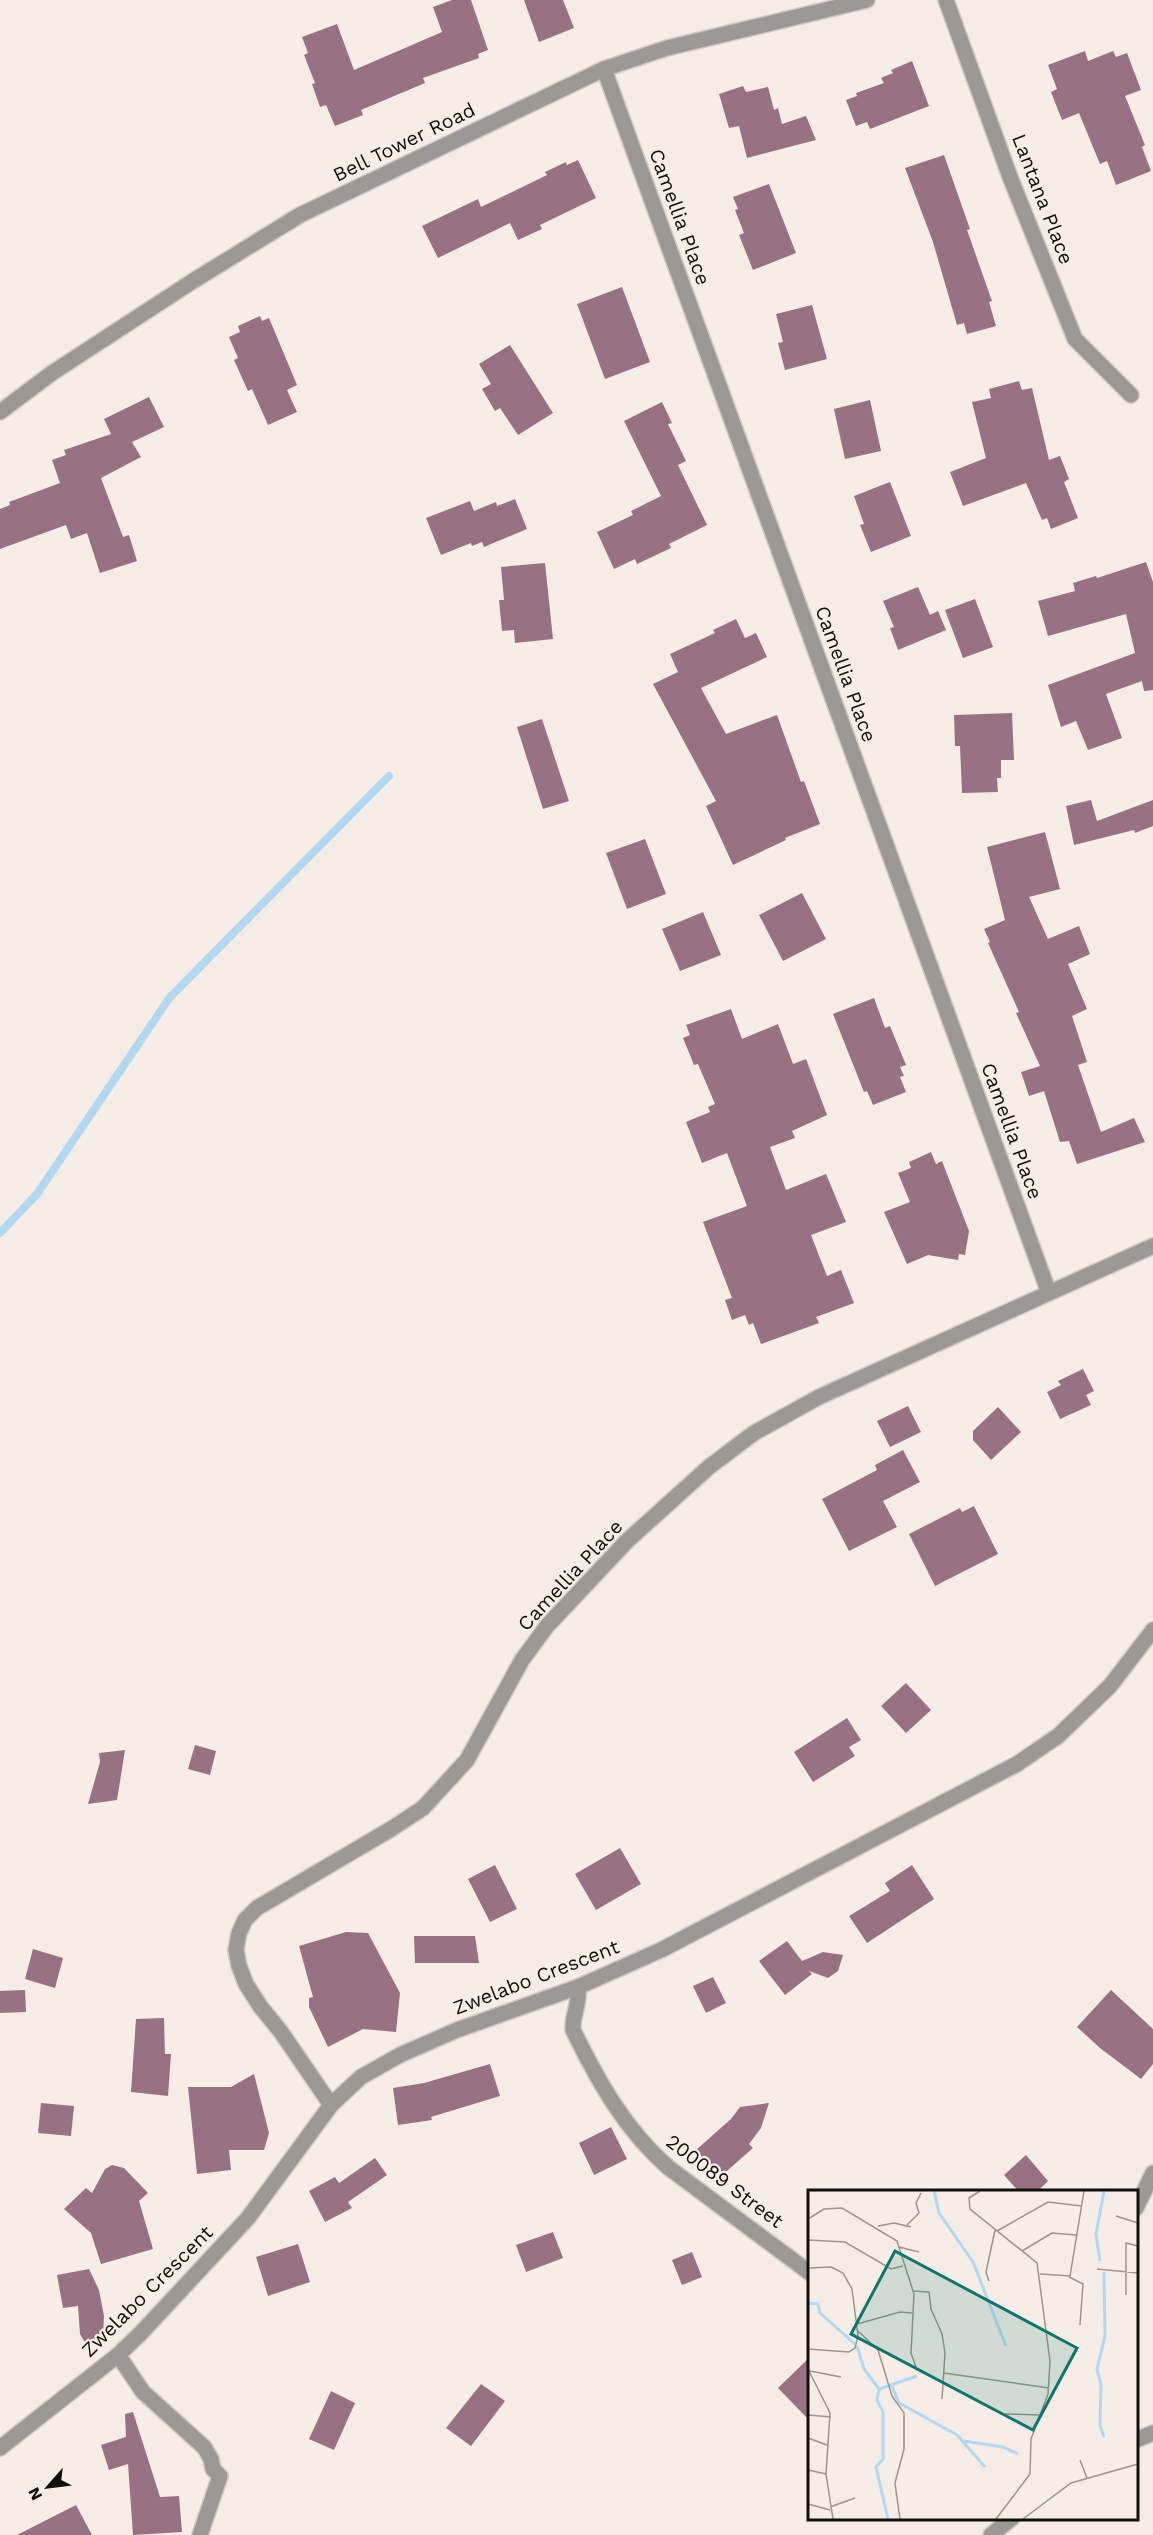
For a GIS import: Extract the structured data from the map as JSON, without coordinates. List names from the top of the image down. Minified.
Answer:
{"streets":{"street":["Bell Tower Road","Lantana Place","Camellia Place","Zwelabo Crescent","200089 Street"]},"crossings":[["Bell Tower Road","Camellia Place"],["Camellia Place","Zwelabo Crescent"],["Zwelabo Crescent","200089 Street"]],"north":"bottom left"}
